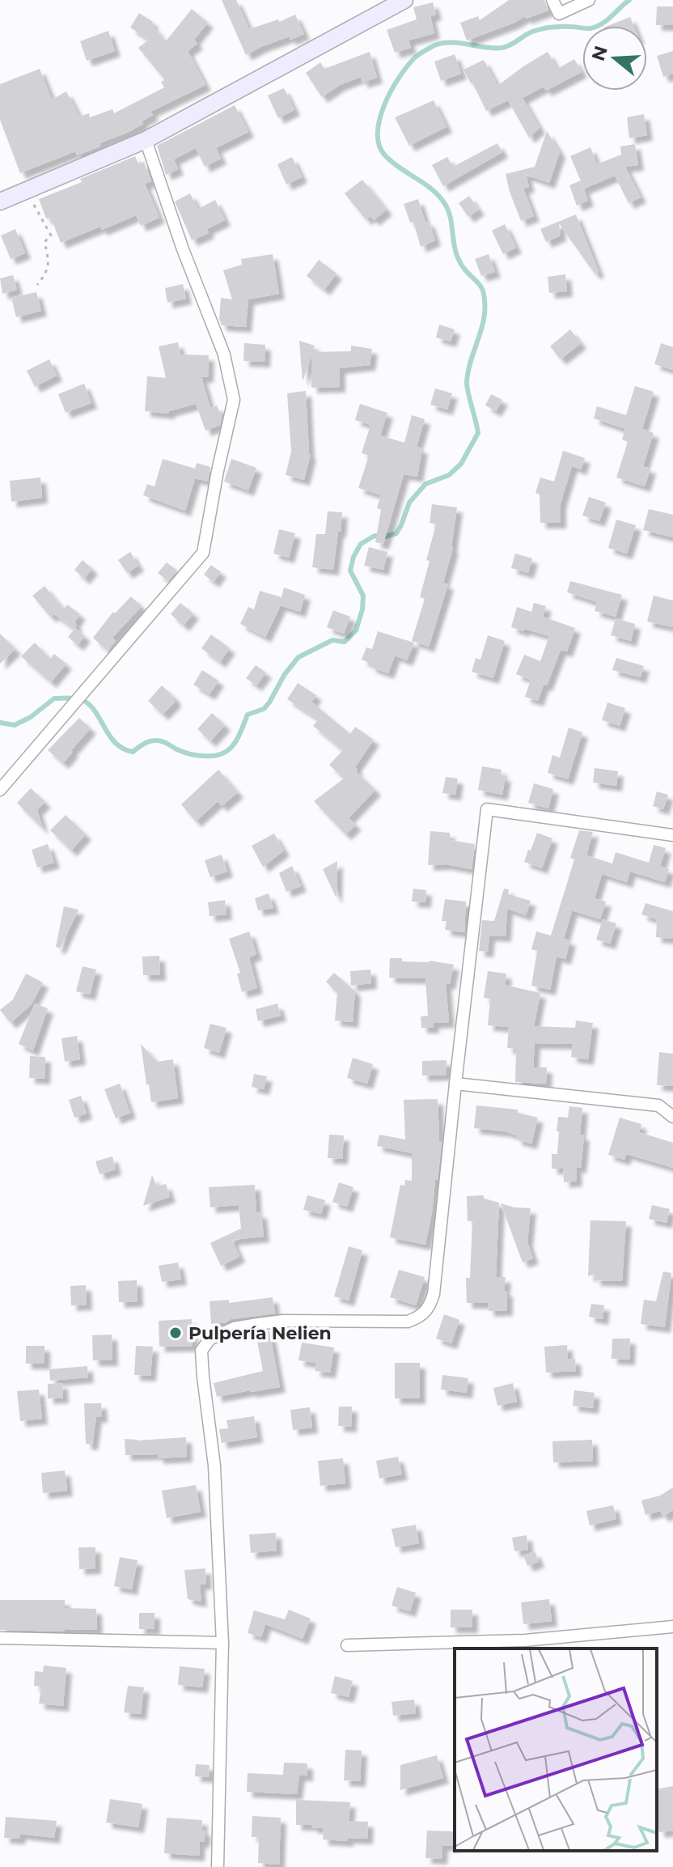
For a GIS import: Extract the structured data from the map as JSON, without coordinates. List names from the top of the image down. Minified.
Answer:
{"places":["Pulpería Nelien"],"north":"left"}
